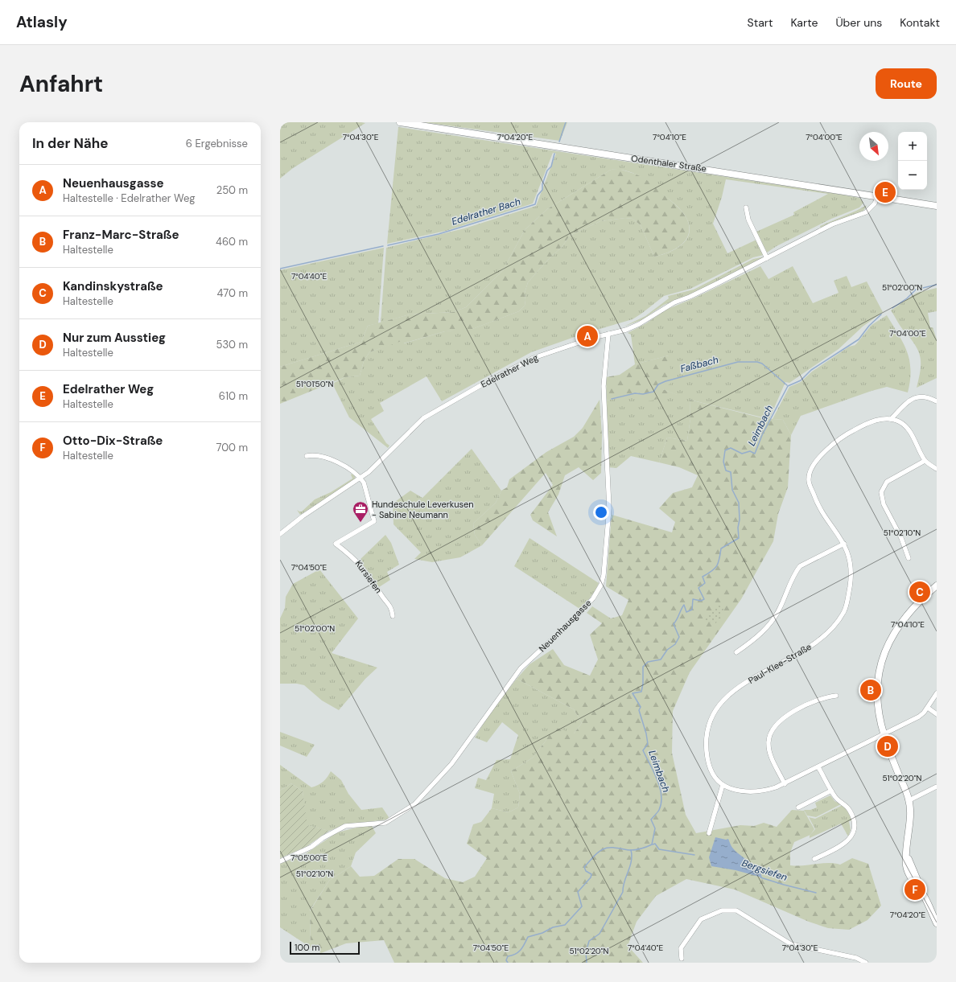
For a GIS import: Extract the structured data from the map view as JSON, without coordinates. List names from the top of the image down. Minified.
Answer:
{"streets":{"main road":["Odenthaler Straße"],"street":["Edelrather Weg","Kursiefen","Neuenhausgasse","Paul-Klee-Straße"]},"crossings":[["Odenthaler Straße","Edelrather Weg"],["Edelrather Weg","Kursiefen"],["Edelrather Weg","Neuenhausgasse"]],"water":["Edelrather Bach","Faßbach","Leimbach","Bergsiefen"],"places":{"office":["Hundeschule Leverkusen - Sabine Neumann"]},"scale_bar":"100 m","north":"bottom right","page":{"header":"Atlasly","nav":["Start","Karte","Über uns","Kontakt"],"buttons":"Route","title":"Anfahrt","heading":["In der Nähe","6 Ergebnisse"],"map_buttons":["+","−"],"list":[{"mark":"A","name":"Neuenhausgasse","note":"Haltestelle · Edelrather Weg","value":"250 m"},{"mark":"B","name":"Franz-Marc-Straße","note":"Haltestelle","value":"460 m"},{"mark":"C","name":"Kandinskystraße","note":"Haltestelle","value":"470 m"},{"mark":"D","name":"Nur zum Ausstieg","note":"Haltestelle","value":"530 m"},{"mark":"E","name":"Edelrather Weg","note":"Haltestelle","value":"610 m"},{"mark":"F","name":"Otto-Dix-Straße","note":"Haltestelle","value":"700 m"}],"pins":["E","A","C","B","D","F"],"scale":"100 m"},"coordinates":["7°04'30\"E","7°04'20\"E","7°04'10\"E","7°04'00\"E","7°04'40\"E","51°02'00\"N","51°01'50\"N","51°02'10\"N","7°04'50\"E","51°02'20\"N","7°05'00\"E"]}
